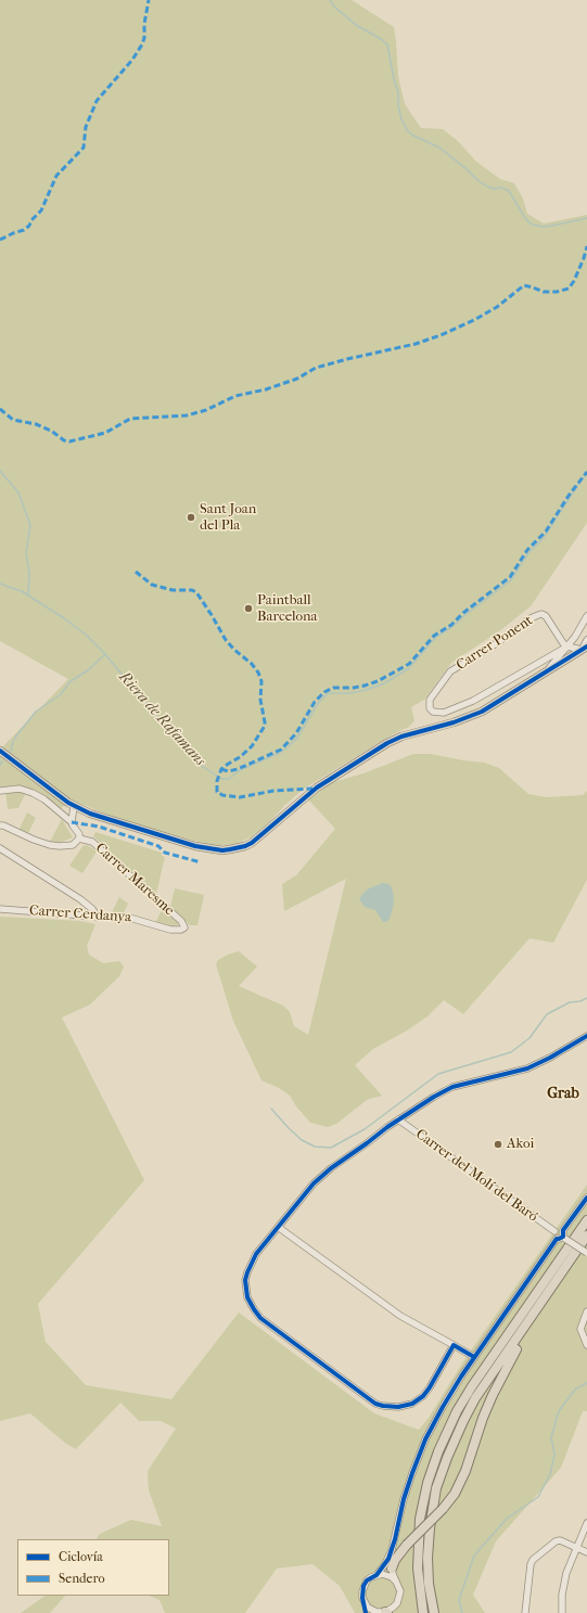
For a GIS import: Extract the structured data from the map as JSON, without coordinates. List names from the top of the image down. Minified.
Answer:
{"streets":{"street":["Carrer Ponent","Carrer Maresme","Carrer Cerdanya","Carrer del Molí del Baró"]},"crossings":[["Carrer Maresme","Carrer Cerdanya"]],"districts":["Grab"],"water":["Riera de Rafamans"],"places":["Sant Joan del Pla","Paintball Barcelona","Akoi"],"legend":["Ciclovía","Sendero"]}
